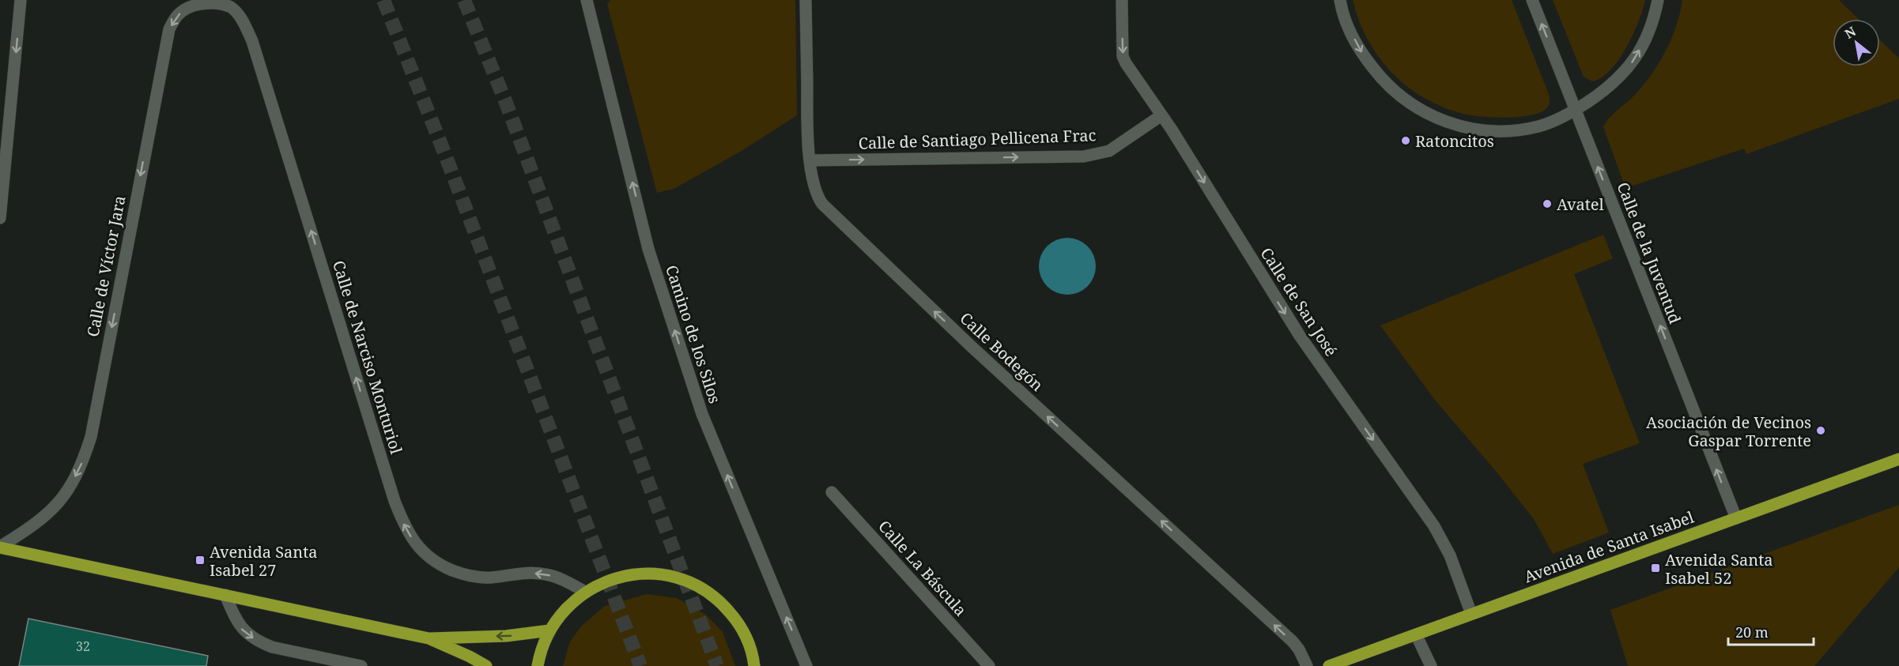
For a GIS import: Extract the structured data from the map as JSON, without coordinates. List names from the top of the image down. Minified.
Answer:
{"streets":{"main road":["Avenida de Santa Isabel"],"street":["Calle de Santiago Pellicena Frac","Calle de la Juventud","Calle de Víctor Jara","Calle de San José","Camino de los Silos","Calle Bodegón","Calle de Narciso Monturiol","Calle La Báscula"]},"crossings":[["Calle de Santiago Pellicena Frac","Calle de San José"],["Calle de Santiago Pellicena Frac","Calle Bodegón"],["Calle de la Juventud","Avenida de Santa Isabel"],["Calle de Víctor Jara","Calle de Narciso Monturiol"],["Calle de San José","Avenida de Santa Isabel"]],"one_way":["Calle de Santiago Pellicena Frac","Calle de la Juventud","Calle de Víctor Jara","Calle de San José","Camino de los Silos","Calle Bodegón","Calle de Narciso Monturiol"],"places":{"other":["Ratoncitos","Avatel","Asociación de Vecinos Gaspar Torrente"],"transit":["Avenida Santa Isabel 27","Avenida Santa Isabel 52"]},"house_numbers":["32"],"scale_bar":"20 m","north":"top left"}
